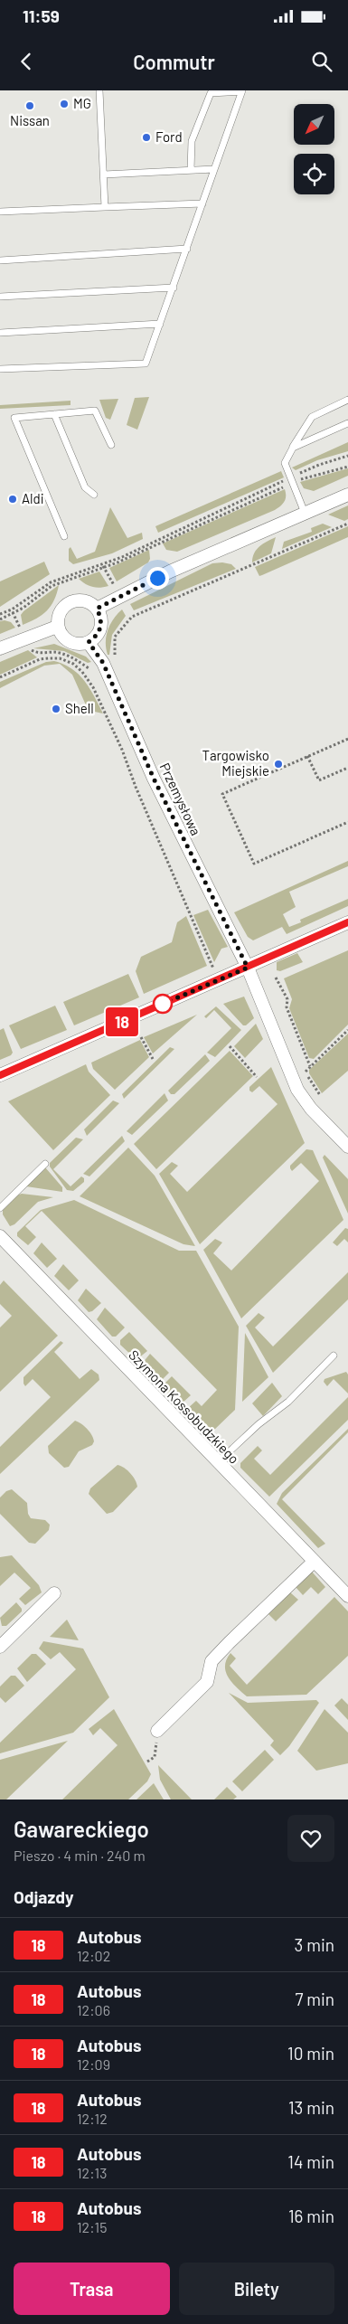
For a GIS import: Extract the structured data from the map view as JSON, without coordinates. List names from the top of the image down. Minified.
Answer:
{"streets":{"street":["Przemysłowa","Szymona Kossobudzkiego"]},"places":["MG","Nissan","Ford","Aldi","Shell","Targowisko Miejskie"],"lines":["bus line 18"],"north":"bottom left","page":{"status":"11:59","header":"Commutr","on_map":"18","heading":[["Gawareckiego","Pieszo · 4 min · 240 m"],"Odjazdy"],"list":[{"mark":"18","name":"Autobus","note":"12:02","value":"3 min"},{"mark":"18","name":"Autobus","note":"12:06","value":"7 min"},{"mark":"18","name":"Autobus","note":"12:09","value":"10 min"},{"mark":"18","name":"Autobus","note":"12:12","value":"13 min"},{"mark":"18","name":"Autobus","note":"12:13","value":"14 min"},{"mark":"18","name":"Autobus","note":"12:15","value":"16 min"}],"buttons":["Trasa","Bilety"]}}
